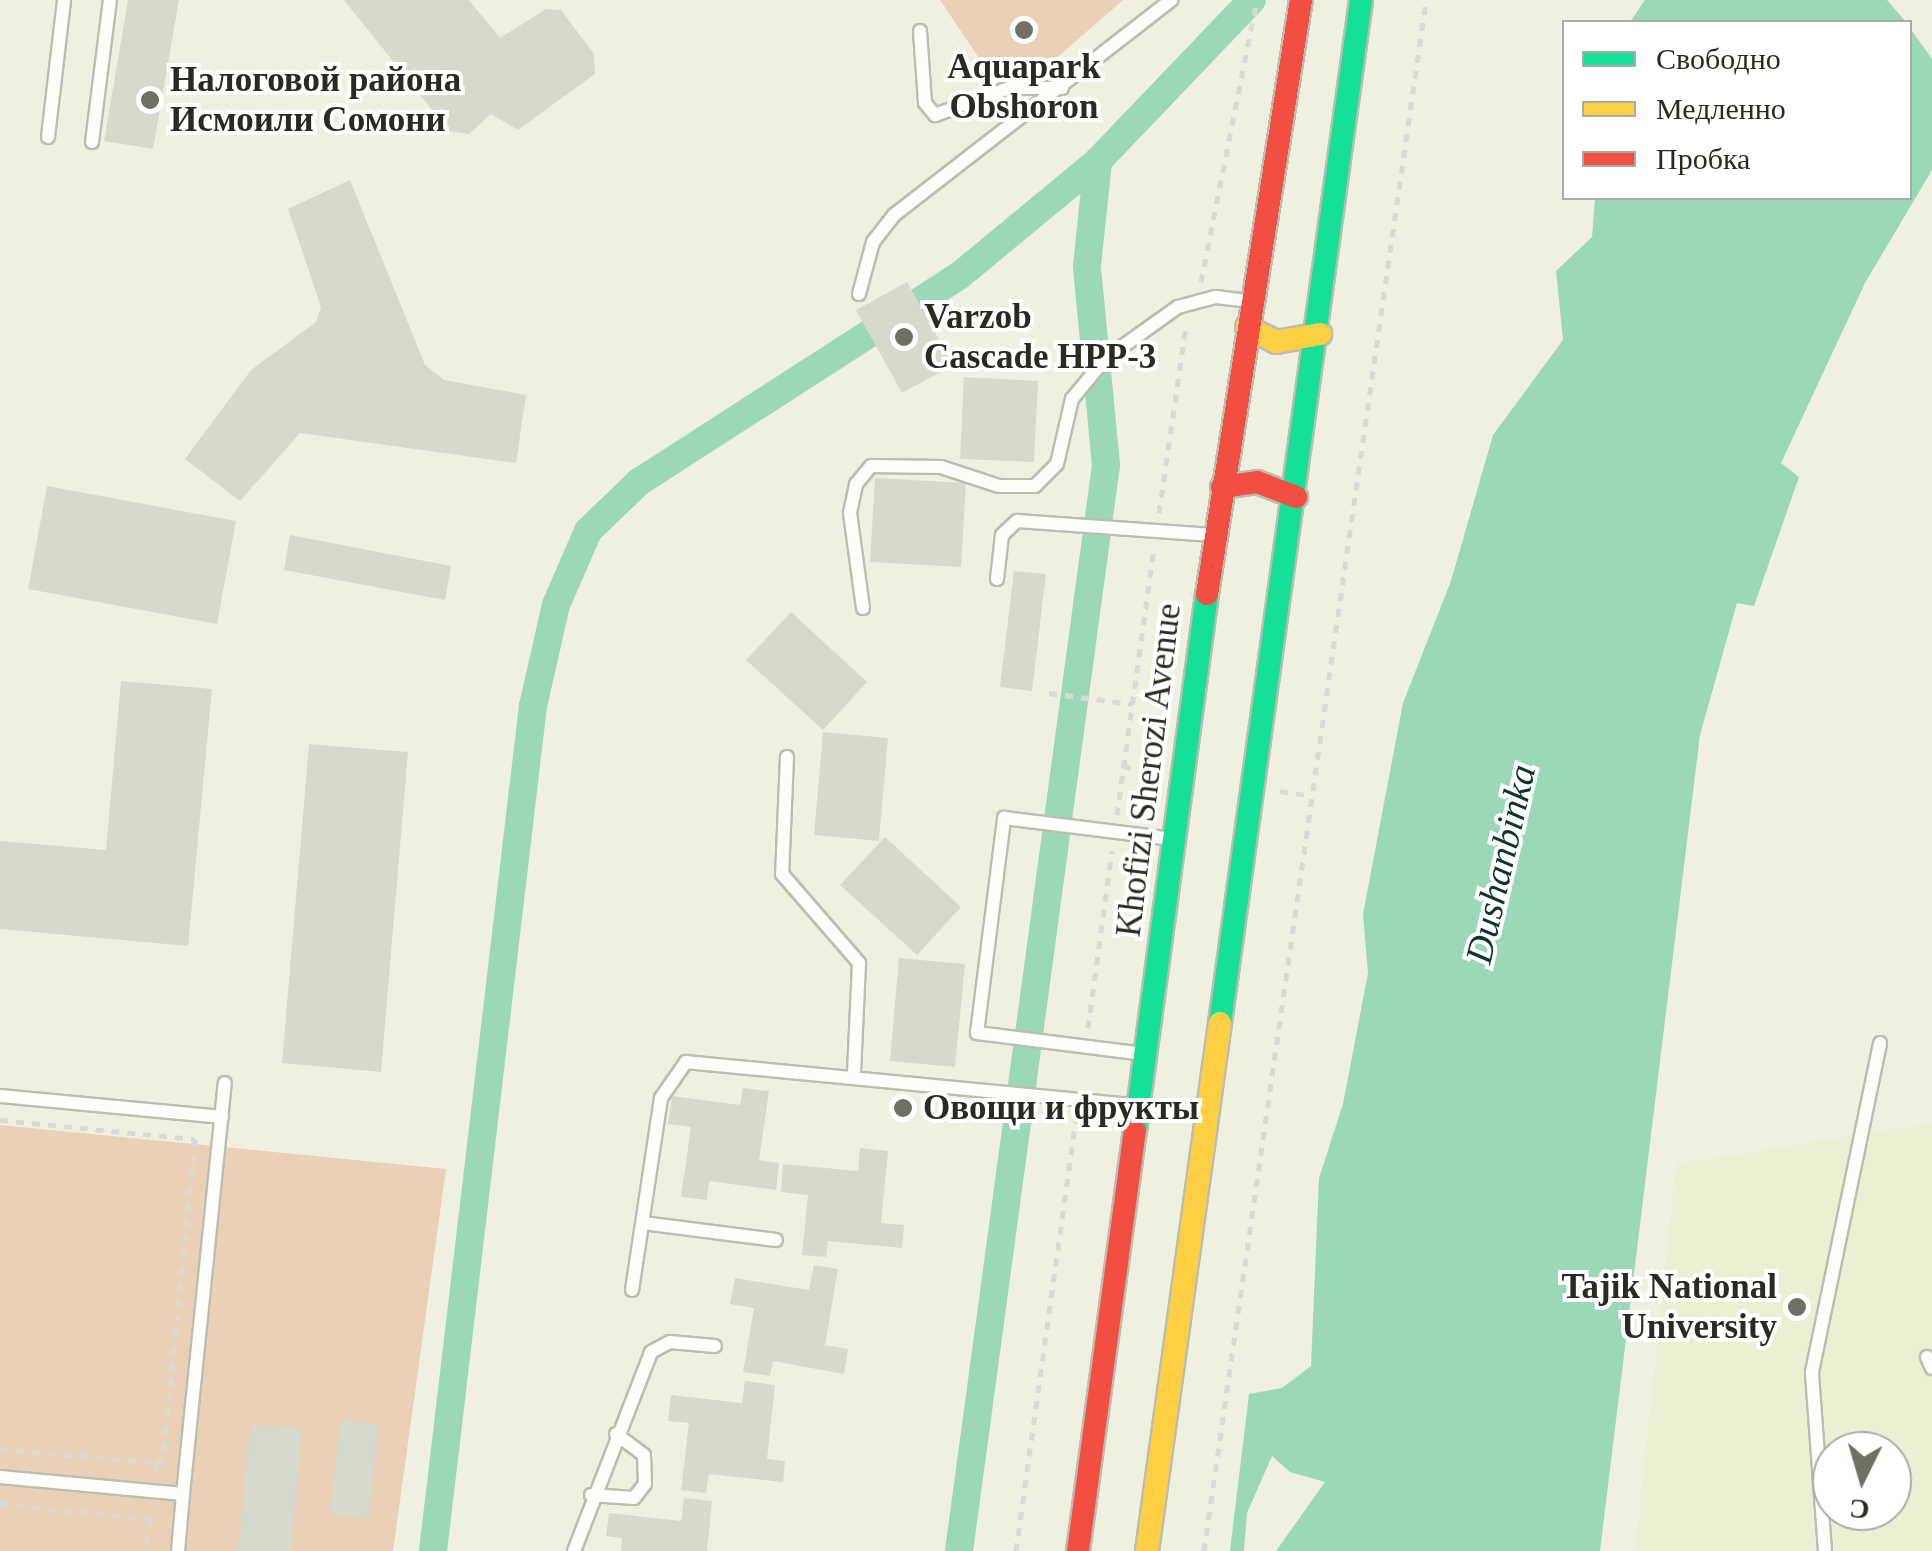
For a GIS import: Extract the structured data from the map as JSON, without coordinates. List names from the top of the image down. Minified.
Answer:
{"streets":{"main road":["Khofizi Sherozi Avenue"]},"water":["Dushanbinka"],"places":["Aquapark Obshoron","Налоговой района Исмоили Сомони","Varzob Cascade HPP-3","Овощи и фрукты","Tajik National University"],"legend":["Свободно","Медленно","Пробка"],"north":"bottom"}
